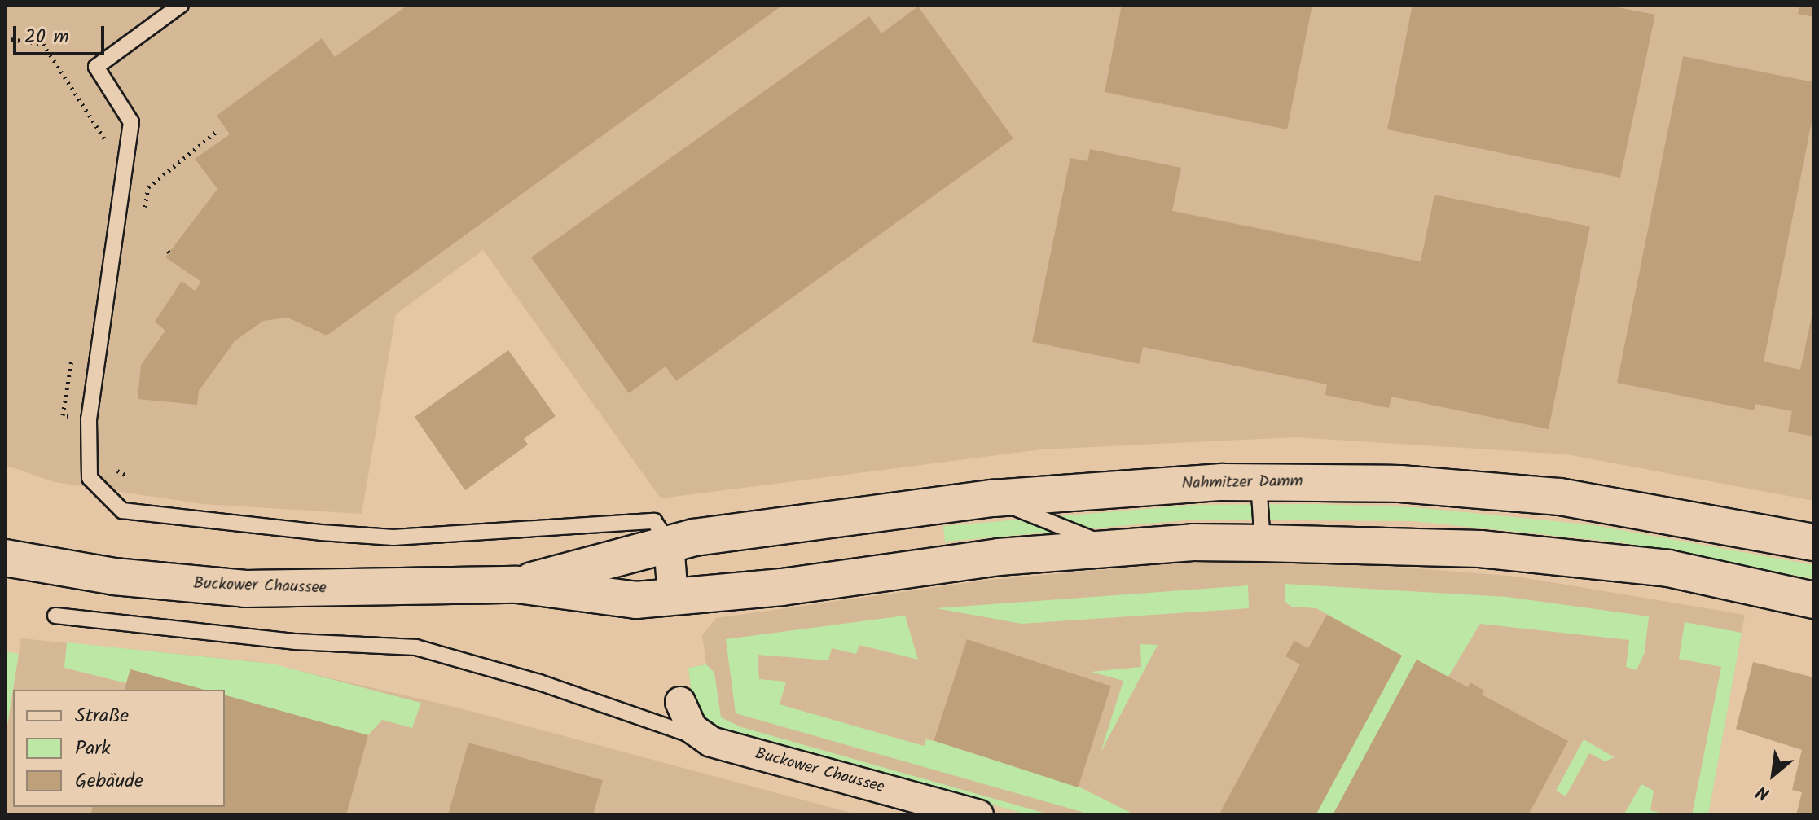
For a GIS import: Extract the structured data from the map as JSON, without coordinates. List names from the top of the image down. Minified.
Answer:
{"streets":{"main road":["Nahmitzer Damm","Buckower Chaussee"]},"crossings":[["Nahmitzer Damm","Buckower Chaussee"]],"legend":["Straße","Park","Gebäude"],"scale_bar":"20 m","north":"bottom left"}
